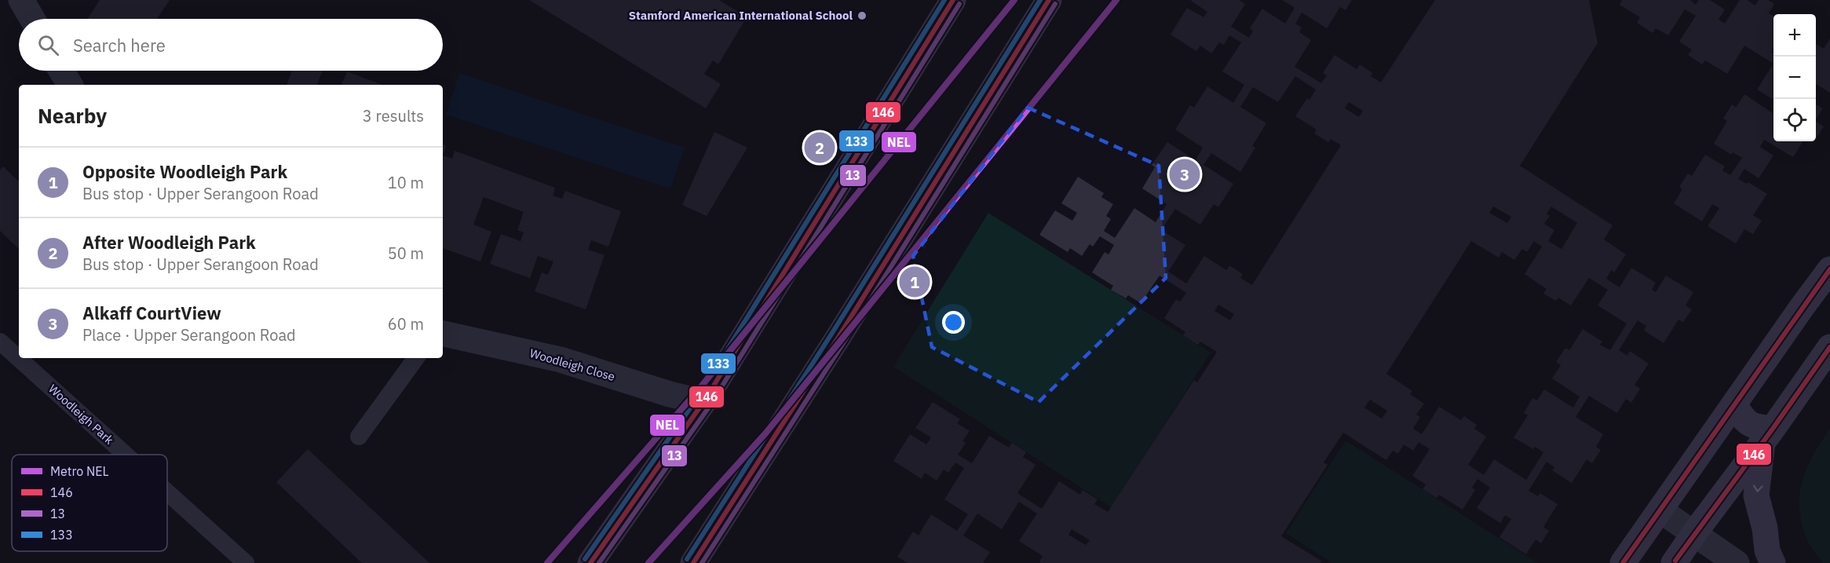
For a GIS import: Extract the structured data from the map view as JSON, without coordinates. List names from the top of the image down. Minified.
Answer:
{"streets":{"street":["Woodleigh Close"],"lane":["Woodleigh Park"]},"places":["Stamford American International School"],"lines":["metro line NEL","transit line 146","transit line 133","transit line 13"],"legend":["Metro NEL","146","13","133"],"page":{"map_buttons":["+","−"],"search":"Search here","heading":["Nearby","3 results"],"pins":["2","3","1"],"list":[{"mark":"1","name":"Opposite Woodleigh Park","note":"Bus stop · Upper Serangoon Road","value":"10 m"},{"mark":"2","name":"After Woodleigh Park","note":"Bus stop · Upper Serangoon Road","value":"50 m"},{"mark":"3","name":"Alkaff CourtView","note":"Place · Upper Serangoon Road","value":"60 m"}]}}
